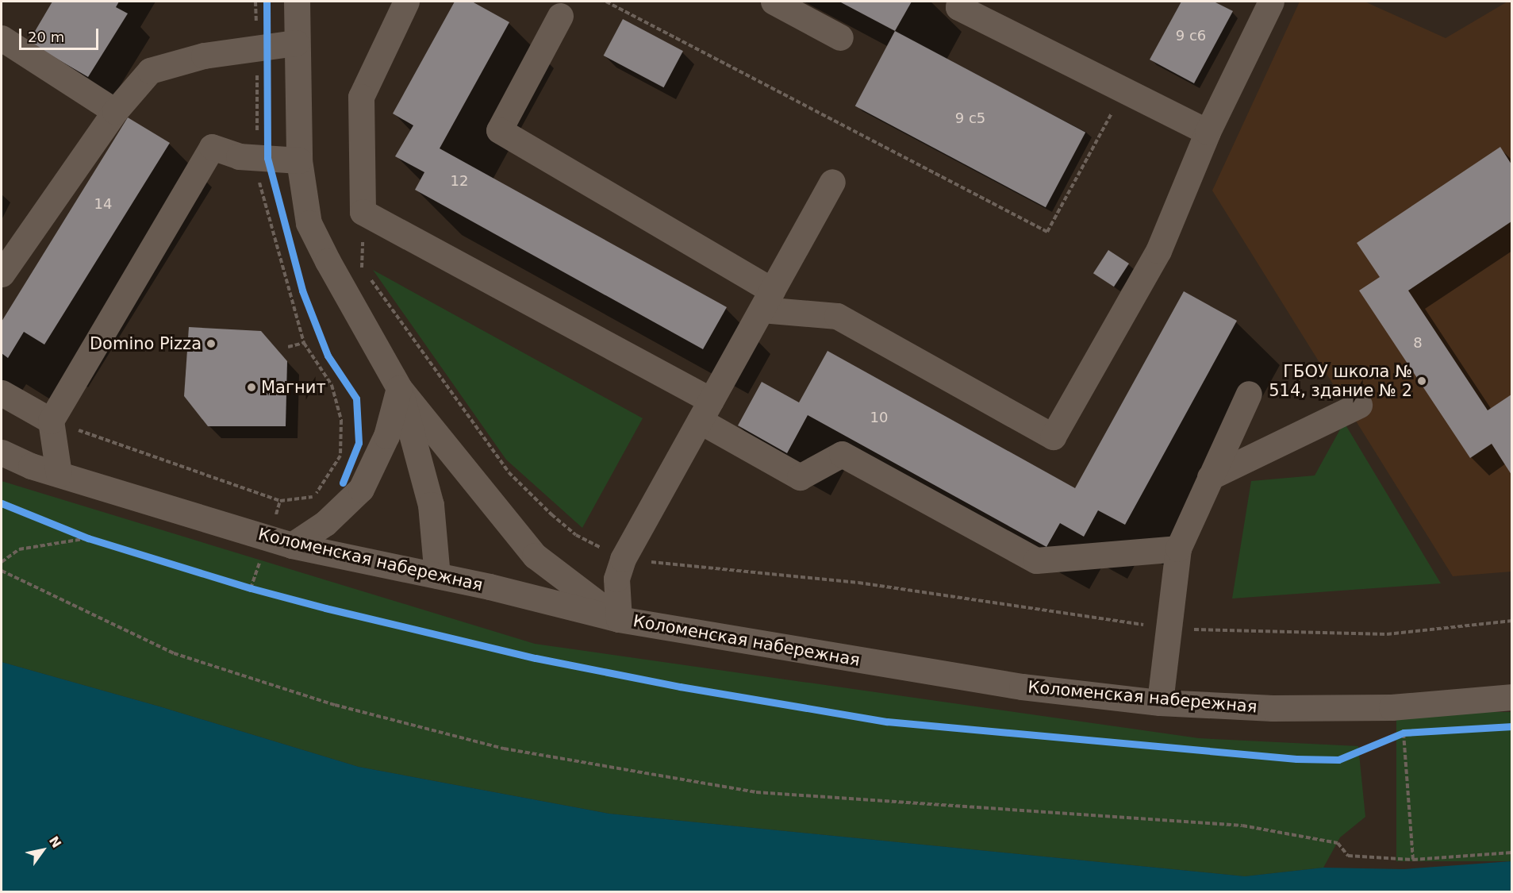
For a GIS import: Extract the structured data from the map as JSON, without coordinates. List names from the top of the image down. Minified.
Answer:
{"streets":{"street":["Коломенская набережная"]},"places":["Domino Pizza","ГБОУ школа № 514, здание № 2","Магнит"],"house_numbers":["9 с6","9 с5","12","14","8","10"],"scale_bar":"20 m","north":"top right"}
